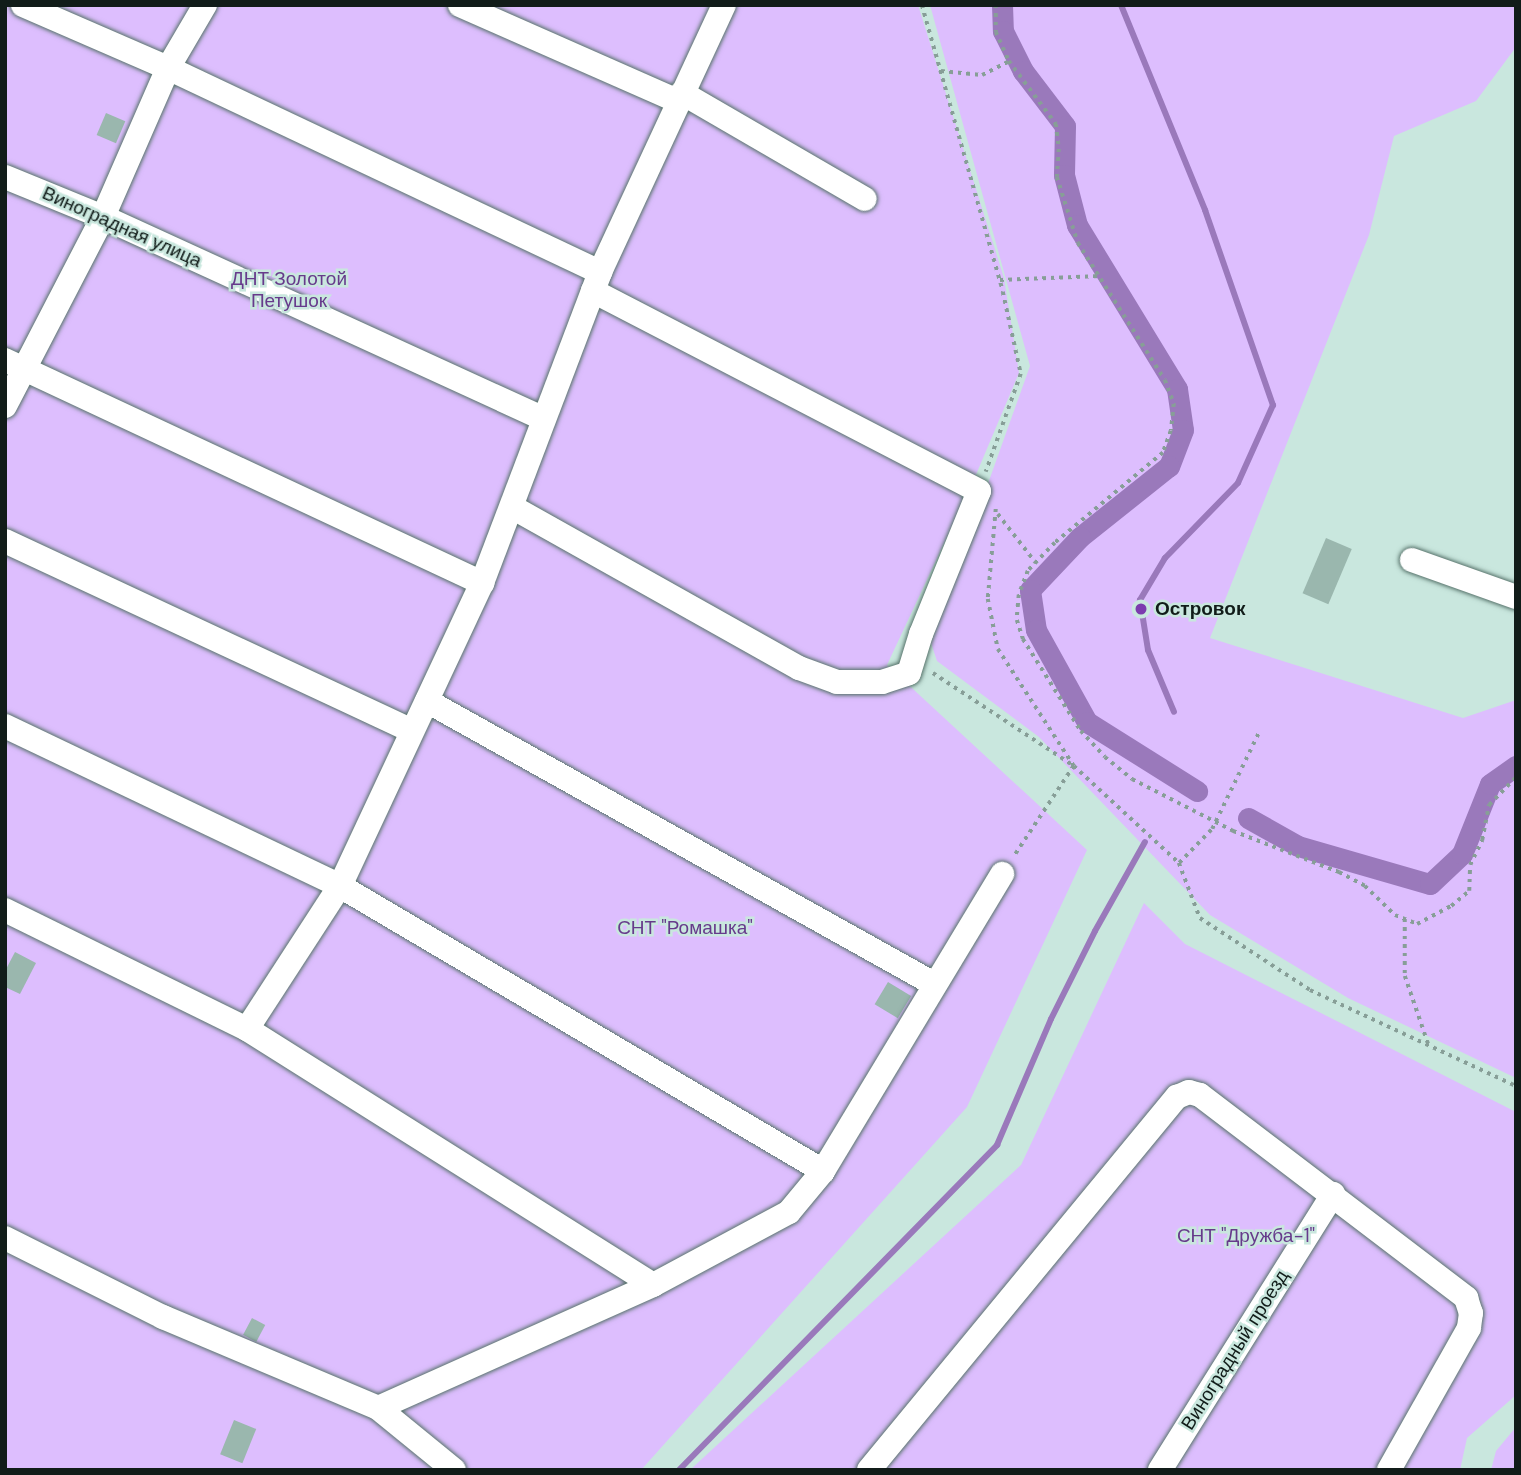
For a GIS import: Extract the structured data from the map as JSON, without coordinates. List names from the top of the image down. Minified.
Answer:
{"streets":{"street":["Виноградная улица","Виноградный проезд"]},"parks":["ДНТ Золотой Петушок","СНТ \"Ромашка\"","СНТ \"Дружба-1\""],"places":["Островок"]}
